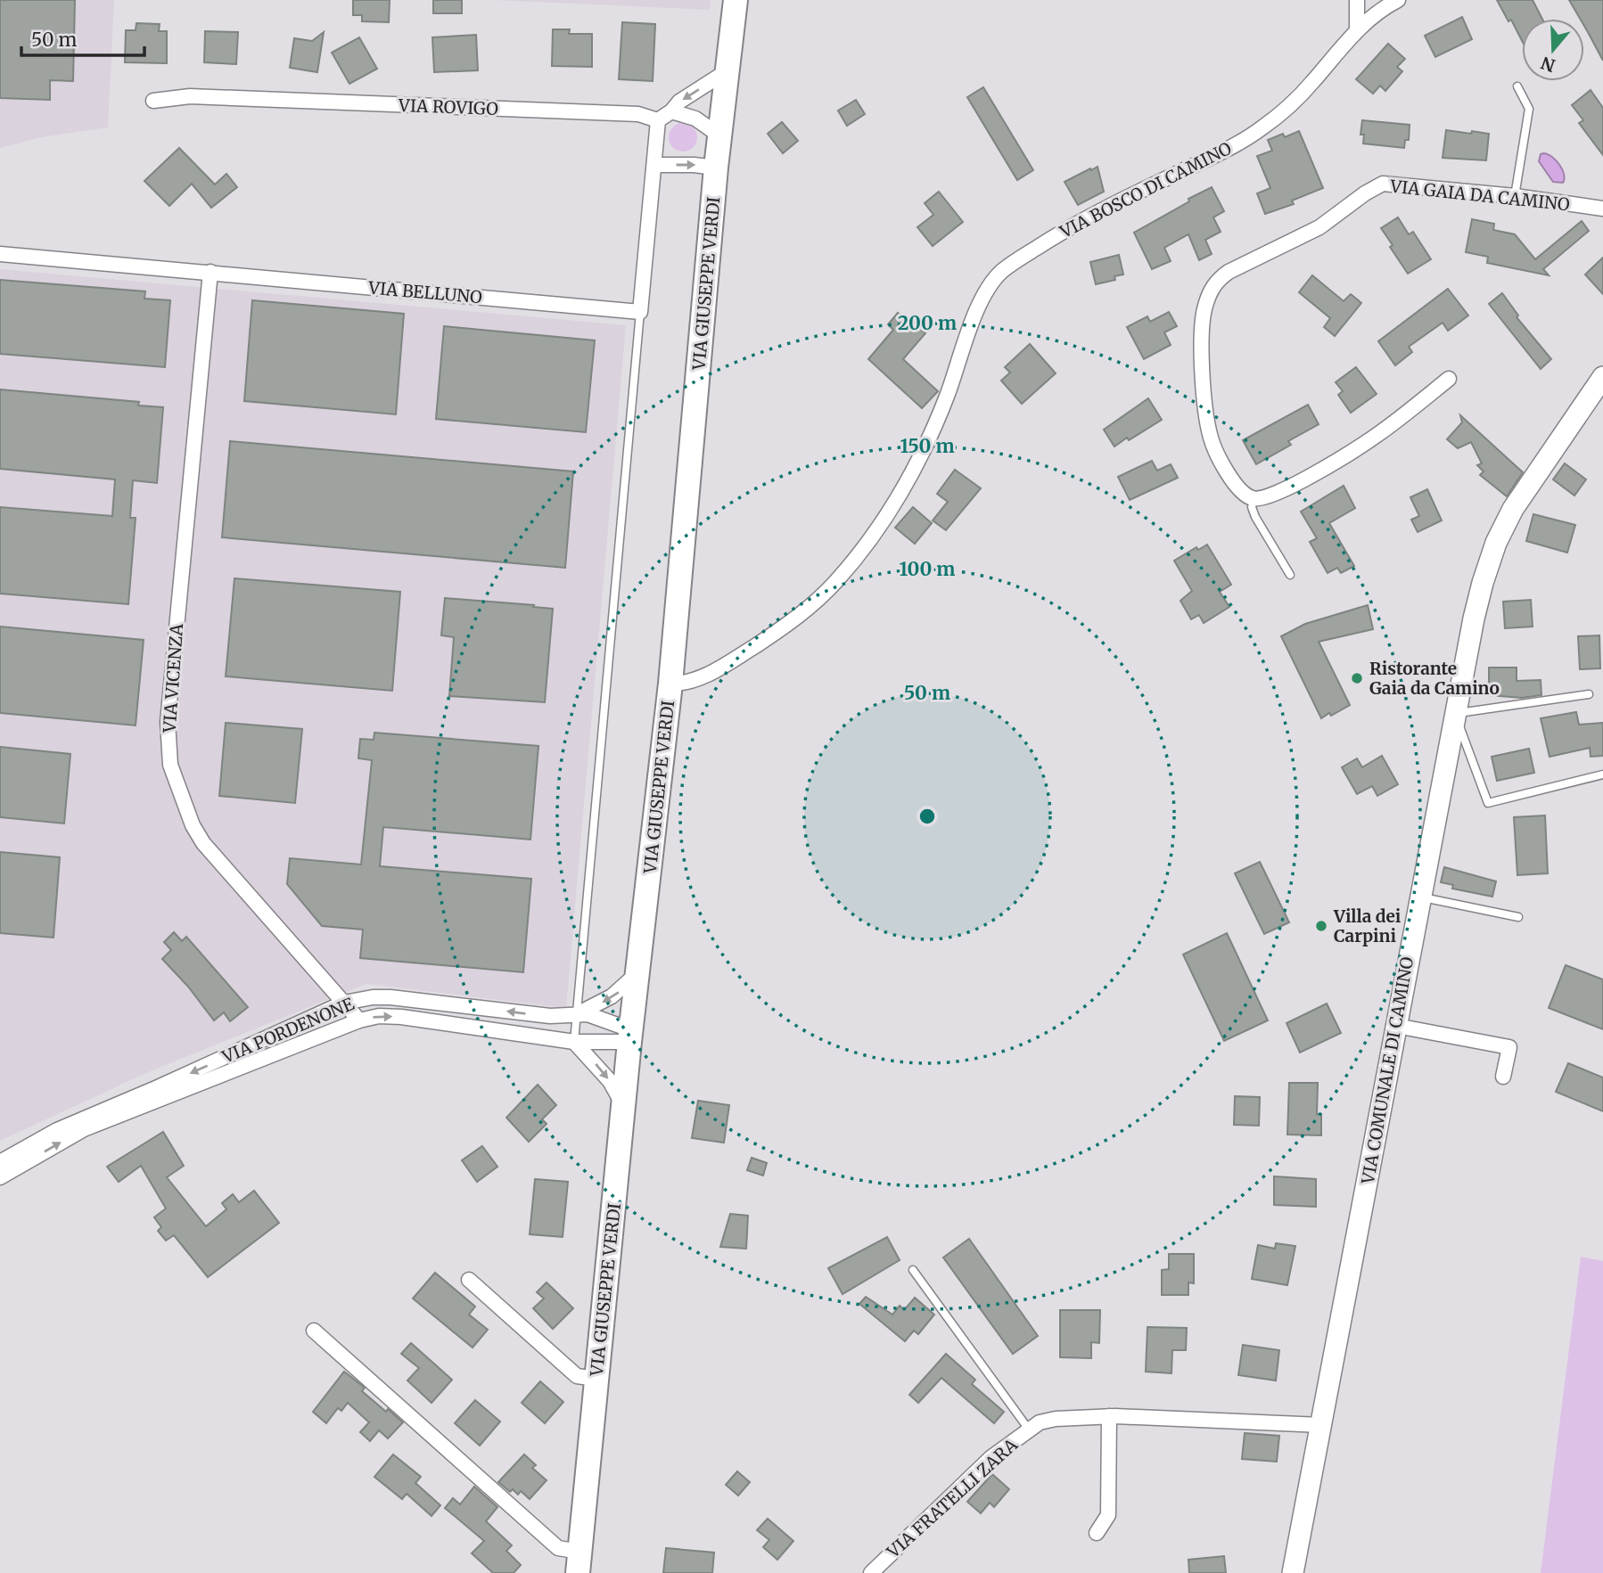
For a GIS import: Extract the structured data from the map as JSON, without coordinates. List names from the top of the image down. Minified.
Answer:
{"streets":{"main road":["VIA GIUSEPPE VERDI"],"street":["VIA ROVIGO","VIA BOSCO DI CAMINO","VIA GAIA DA CAMINO","VIA BELLUNO","VIA VICENZA","VIA PORDENONE","VIA COMUNALE DI CAMINO","VIA FRATELLI ZARA"]},"crossings":[["VIA BOSCO DI CAMINO","VIA GIUSEPPE VERDI"],["VIA GIUSEPPE VERDI","VIA PORDENONE"],["VIA BELLUNO","VIA VICENZA"],["VIA VICENZA","VIA PORDENONE"],["VIA COMUNALE DI CAMINO","VIA FRATELLI ZARA"]],"places":["Ristorante Gaia da Camino","Villa dei Carpini"],"scale_bar":"50 m","north":"bottom","rings":["200 m","150 m","100 m","50 m"]}
